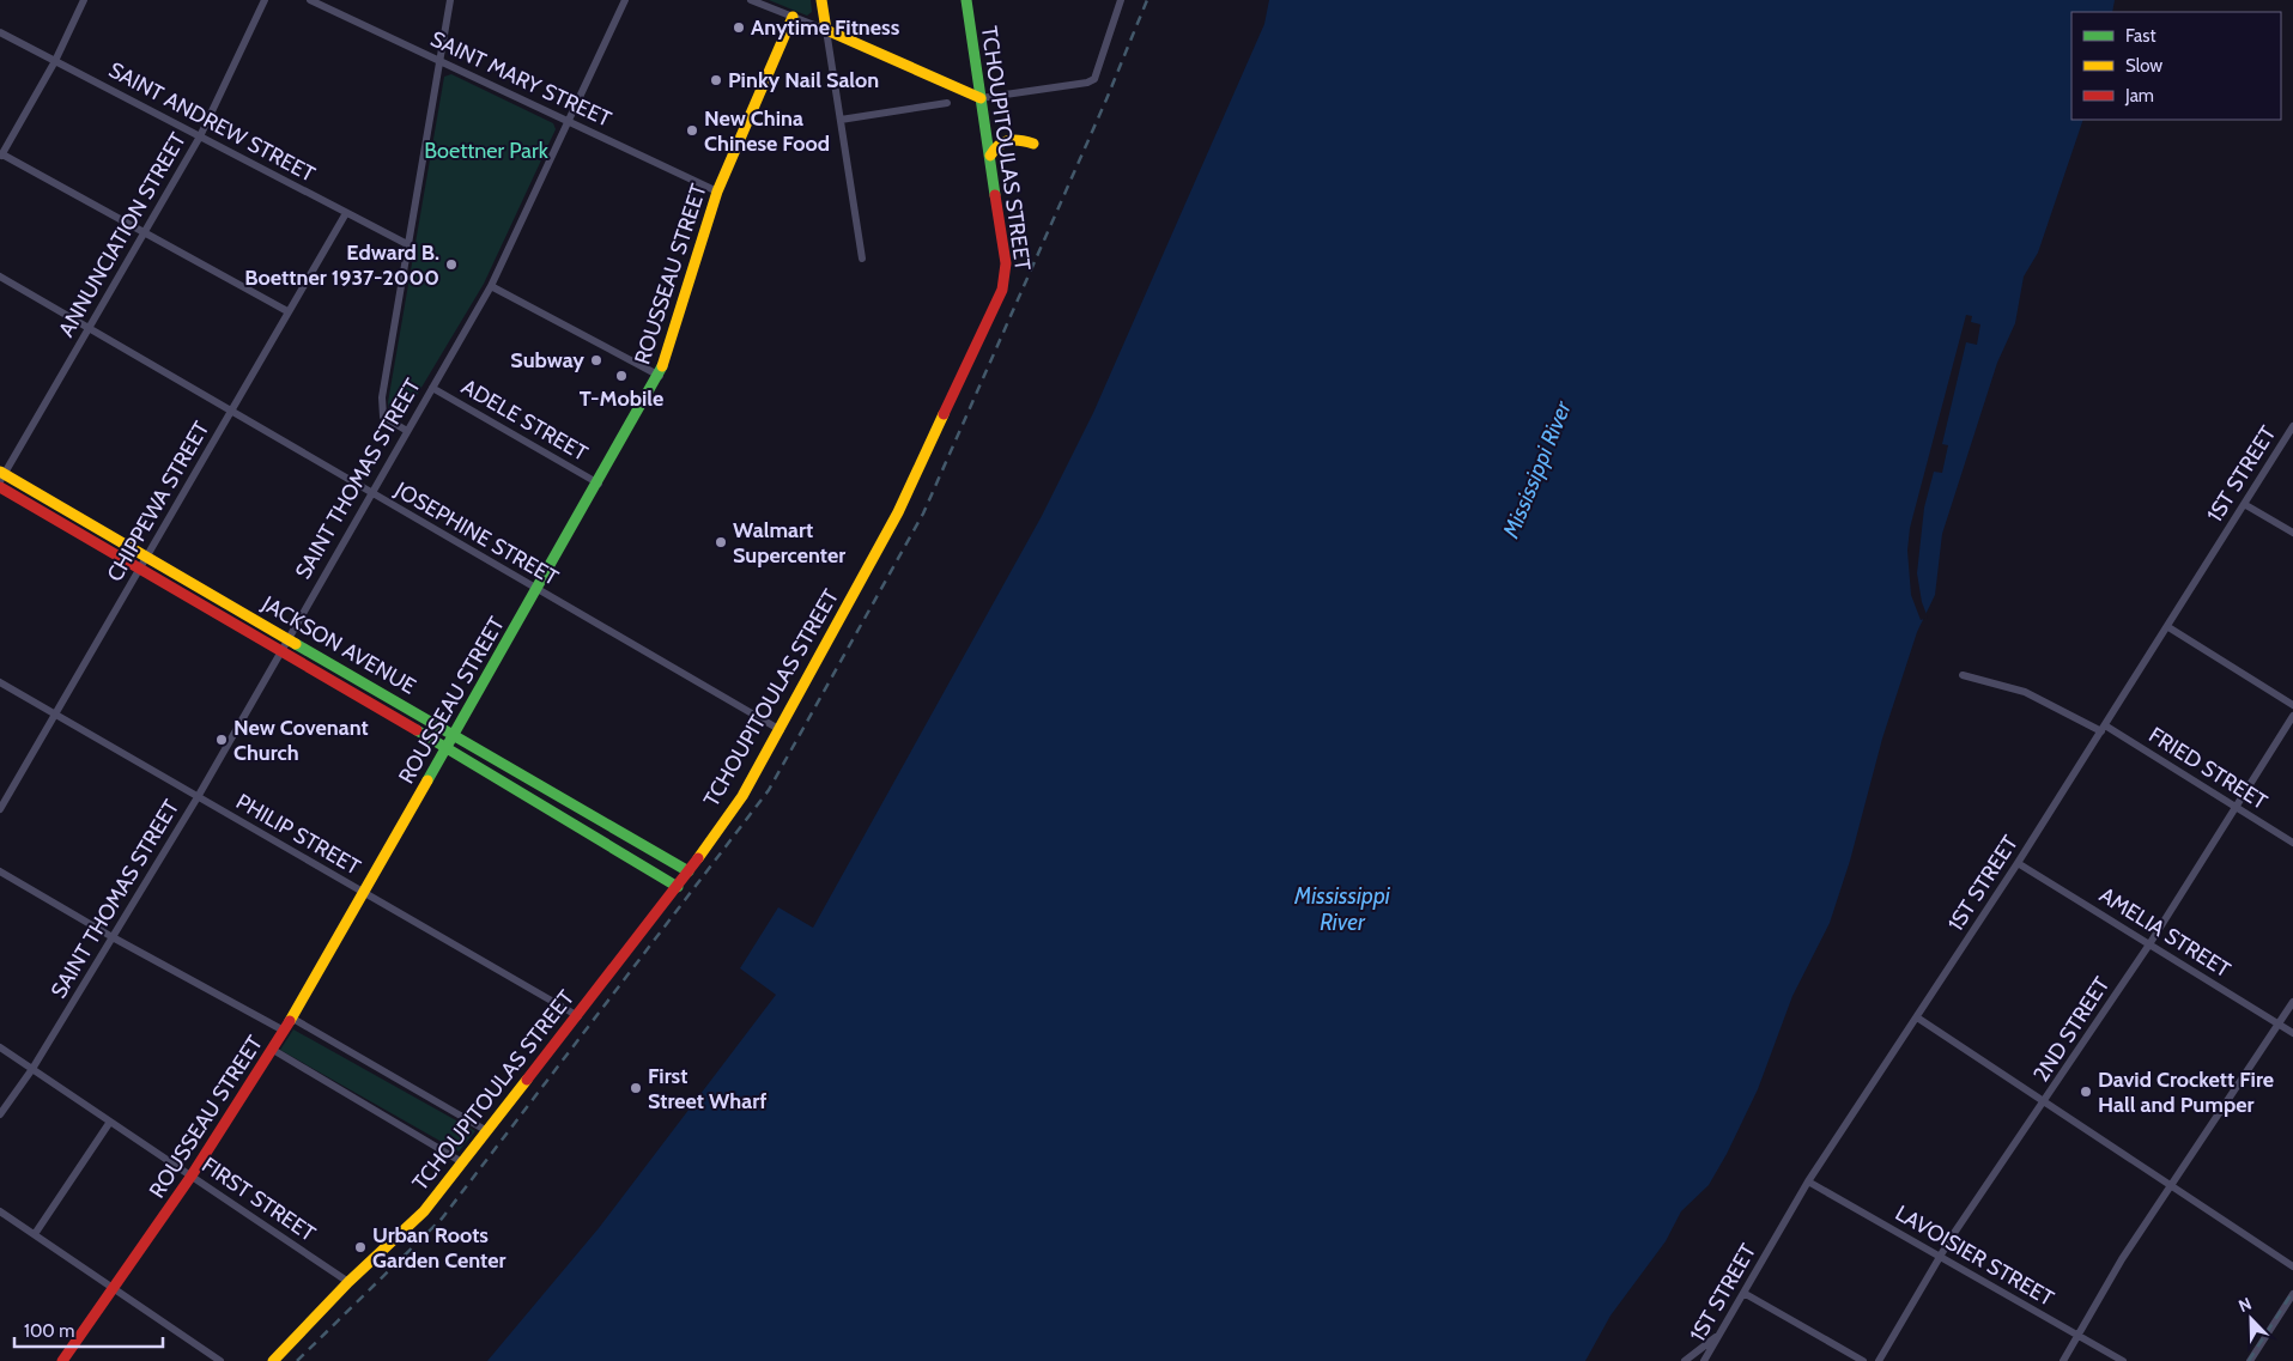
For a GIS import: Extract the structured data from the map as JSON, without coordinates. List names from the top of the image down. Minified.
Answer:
{"streets":{"street":["SAINT MARY STREET","SAINT ANDREW STREET","TCHOUPITOULAS STREET","ANNUNCIATION STREET","ROUSSEAU STREET","ADELE STREET","1ST STREET","SAINT THOMAS STREET","CHIPPEWA STREET","JOSEPHINE STREET","JACKSON AVENUE","FRIED STREET","PHILIP STREET","AMELIA STREET","2ND STREET","FIRST STREET","LAVOISIER STREET"]},"crossings":[["SAINT MARY STREET","ROUSSEAU STREET"],["SAINT MARY STREET","SAINT THOMAS STREET"],["SAINT ANDREW STREET","ANNUNCIATION STREET"],["SAINT ANDREW STREET","CHIPPEWA STREET"],["TCHOUPITOULAS STREET","JOSEPHINE STREET"],["TCHOUPITOULAS STREET","JACKSON AVENUE"],["TCHOUPITOULAS STREET","PHILIP STREET"],["TCHOUPITOULAS STREET","FIRST STREET"],["ANNUNCIATION STREET","JOSEPHINE STREET"],["ANNUNCIATION STREET","JACKSON AVENUE"],["ROUSSEAU STREET","ADELE STREET"],["ROUSSEAU STREET","JOSEPHINE STREET"],["ROUSSEAU STREET","JACKSON AVENUE"],["ROUSSEAU STREET","PHILIP STREET"],["ROUSSEAU STREET","FIRST STREET"],["ADELE STREET","SAINT THOMAS STREET"],["1ST STREET","FRIED STREET"],["1ST STREET","AMELIA STREET"],["1ST STREET","LAVOISIER STREET"],["SAINT THOMAS STREET","JOSEPHINE STREET"],["SAINT THOMAS STREET","JACKSON AVENUE"],["SAINT THOMAS STREET","PHILIP STREET"],["SAINT THOMAS STREET","FIRST STREET"],["CHIPPEWA STREET","JOSEPHINE STREET"],["CHIPPEWA STREET","JACKSON AVENUE"],["CHIPPEWA STREET","PHILIP STREET"],["FRIED STREET","2ND STREET"],["AMELIA STREET","2ND STREET"],["2ND STREET","LAVOISIER STREET"]],"water":["Mississippi River"],"parks":["Boettner Park"],"places":["Anytime Fitness","Pinky Nail Salon","New China Chinese Food","Edward B. Boettner 1937-2000","Subway","T-Mobile","Walmart Supercenter","New Covenant Church","First Street Wharf","David Crockett Fire Hall and Pumper","Urban Roots Garden Center"],"legend":["Fast","Slow","Jam"],"scale_bar":"100 m","north":"top left"}
